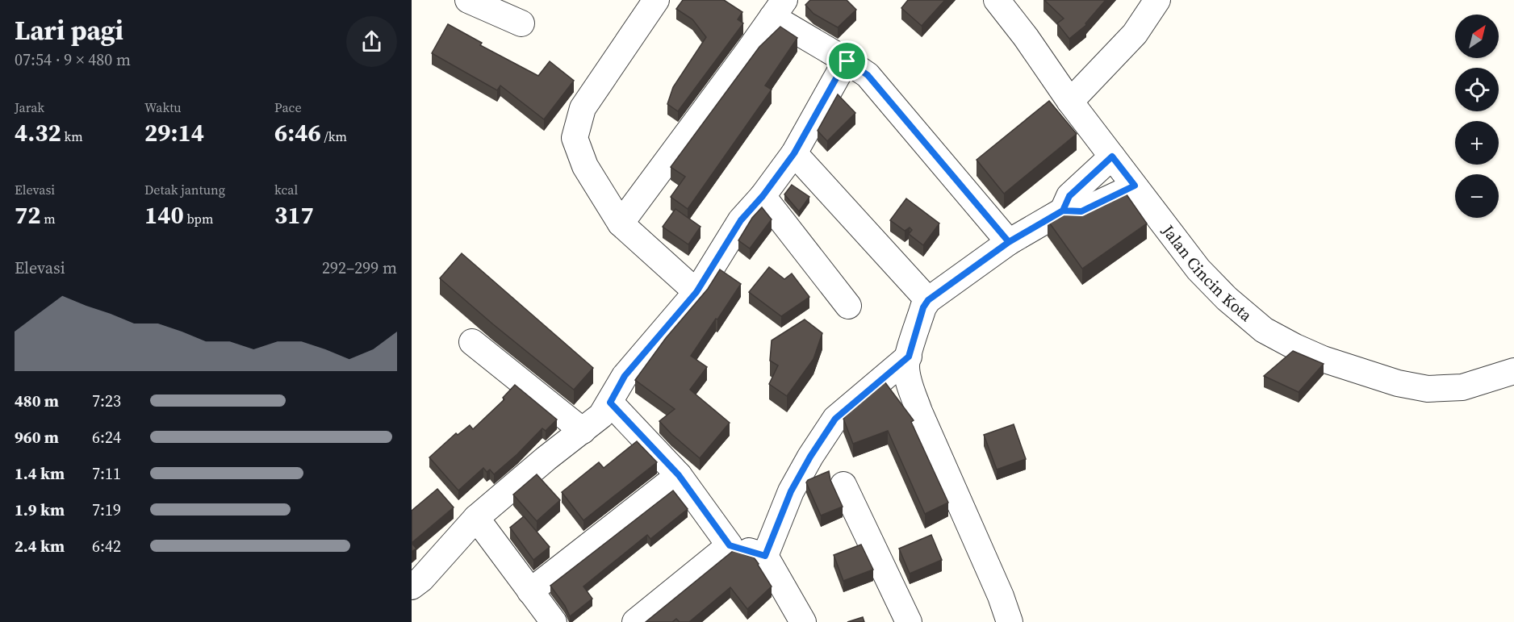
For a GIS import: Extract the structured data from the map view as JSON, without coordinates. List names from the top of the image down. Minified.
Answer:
{"streets":{"street":["Jalan Cincin Kota"]},"north":"top right","page":{"heading":["Lari pagi","07:54 · 9 × 480 m"],"map_buttons":["+","−"],"stats":[["Jarak","4.32 km"],["Waktu","29:14"],["Pace","6:46 /km"],["Elevasi","72 m"],["Detak jantung","140 bpm"],["kcal","317"]],"chart":["Elevasi","292–299 m"],"list":[{"name":"480 m","note":"7:23"},{"name":"960 m","note":"6:24"},{"name":"1.4 km","note":"7:11"},{"name":"1.9 km","note":"7:19"},{"name":"2.4 km","note":"6:42"}]}}
